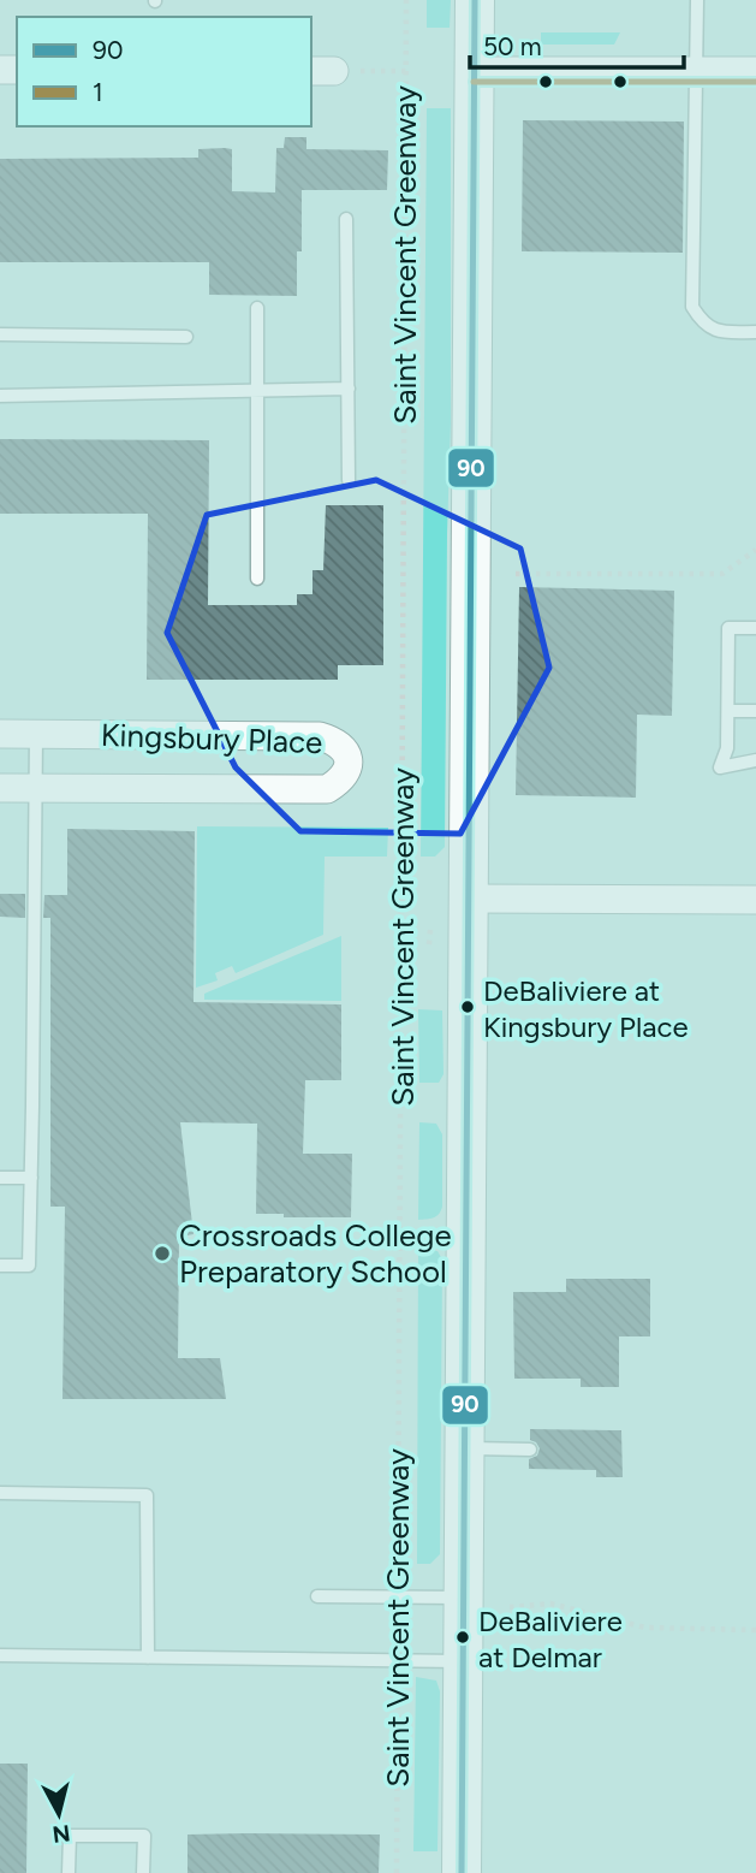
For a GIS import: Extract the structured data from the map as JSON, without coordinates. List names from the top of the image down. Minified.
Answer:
{"streets":{"street":["Kingsbury Place"],"path":["Saint Vincent Greenway"]},"places":["DeBaliviere at Kingsbury Place","Crossroads College Preparatory School","DeBaliviere at Delmar"],"lines":["transit line 90","transit line 1"],"legend":["90","1"],"scale_bar":"50 m","north":"bottom"}
